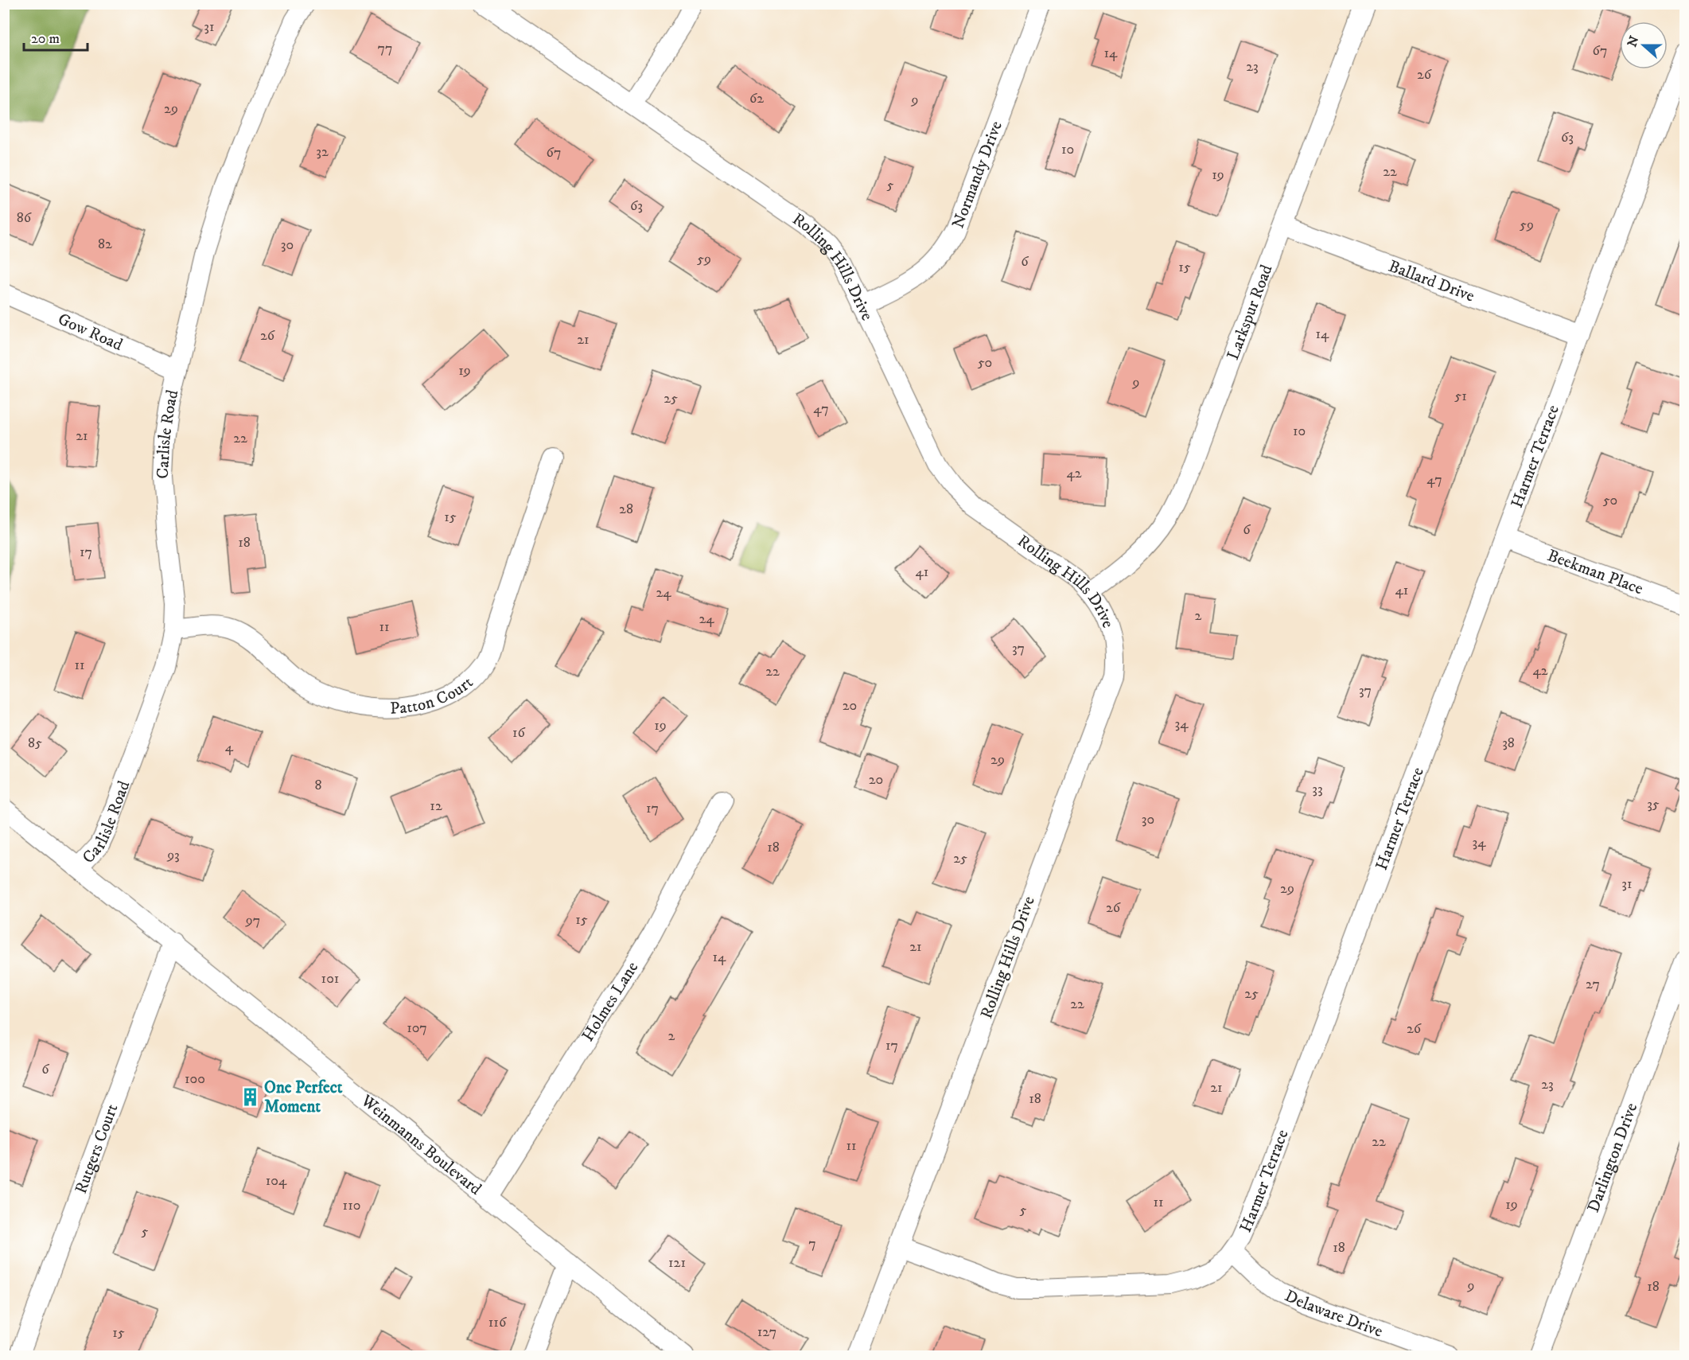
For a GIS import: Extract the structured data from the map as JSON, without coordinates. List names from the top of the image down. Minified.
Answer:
{"streets":{"street":["Normandy Drive","Rolling Hills Drive","Ballard Drive","Larkspur Road","Gow Road","Carlisle Road","Harmer Terrace","Beekman Place","Patton Court","Holmes Lane","Weinmanns Boulevard","Rutgers Court","Darlington Drive","Delaware Drive"]},"crossings":[["Normandy Drive","Rolling Hills Drive"],["Rolling Hills Drive","Larkspur Road"],["Rolling Hills Drive","Harmer Terrace"],["Ballard Drive","Larkspur Road"],["Ballard Drive","Harmer Terrace"],["Gow Road","Carlisle Road"],["Carlisle Road","Patton Court"],["Carlisle Road","Weinmanns Boulevard"],["Harmer Terrace","Beekman Place"],["Harmer Terrace","Delaware Drive"],["Holmes Lane","Weinmanns Boulevard"],["Weinmanns Boulevard","Rutgers Court"]],"places":{"building":["One Perfect Moment"]},"house_numbers":["31","77","67","14","23","26","62","9","29","63","10","32","67","22","19","5","63","86","59","82","30","59","6","15","14","26","21","50","19","9","51","25","47","10","21","22","42","47","50","28","15","6","18","17","41","41","24","2","24","11","37","11","42","22","37","20","34","19","16","85","38","4","29","20","8","33","35","12","17","30","34","18","93","25","31","29","26","15","97","21","14","101","27","25","22","107","26","2","17","6","100","23","21","18","22","11","104","11","19","110","5","5","7","18","121","9","18","116","127","15"],"scale_bar":"20 m","north":"left"}
